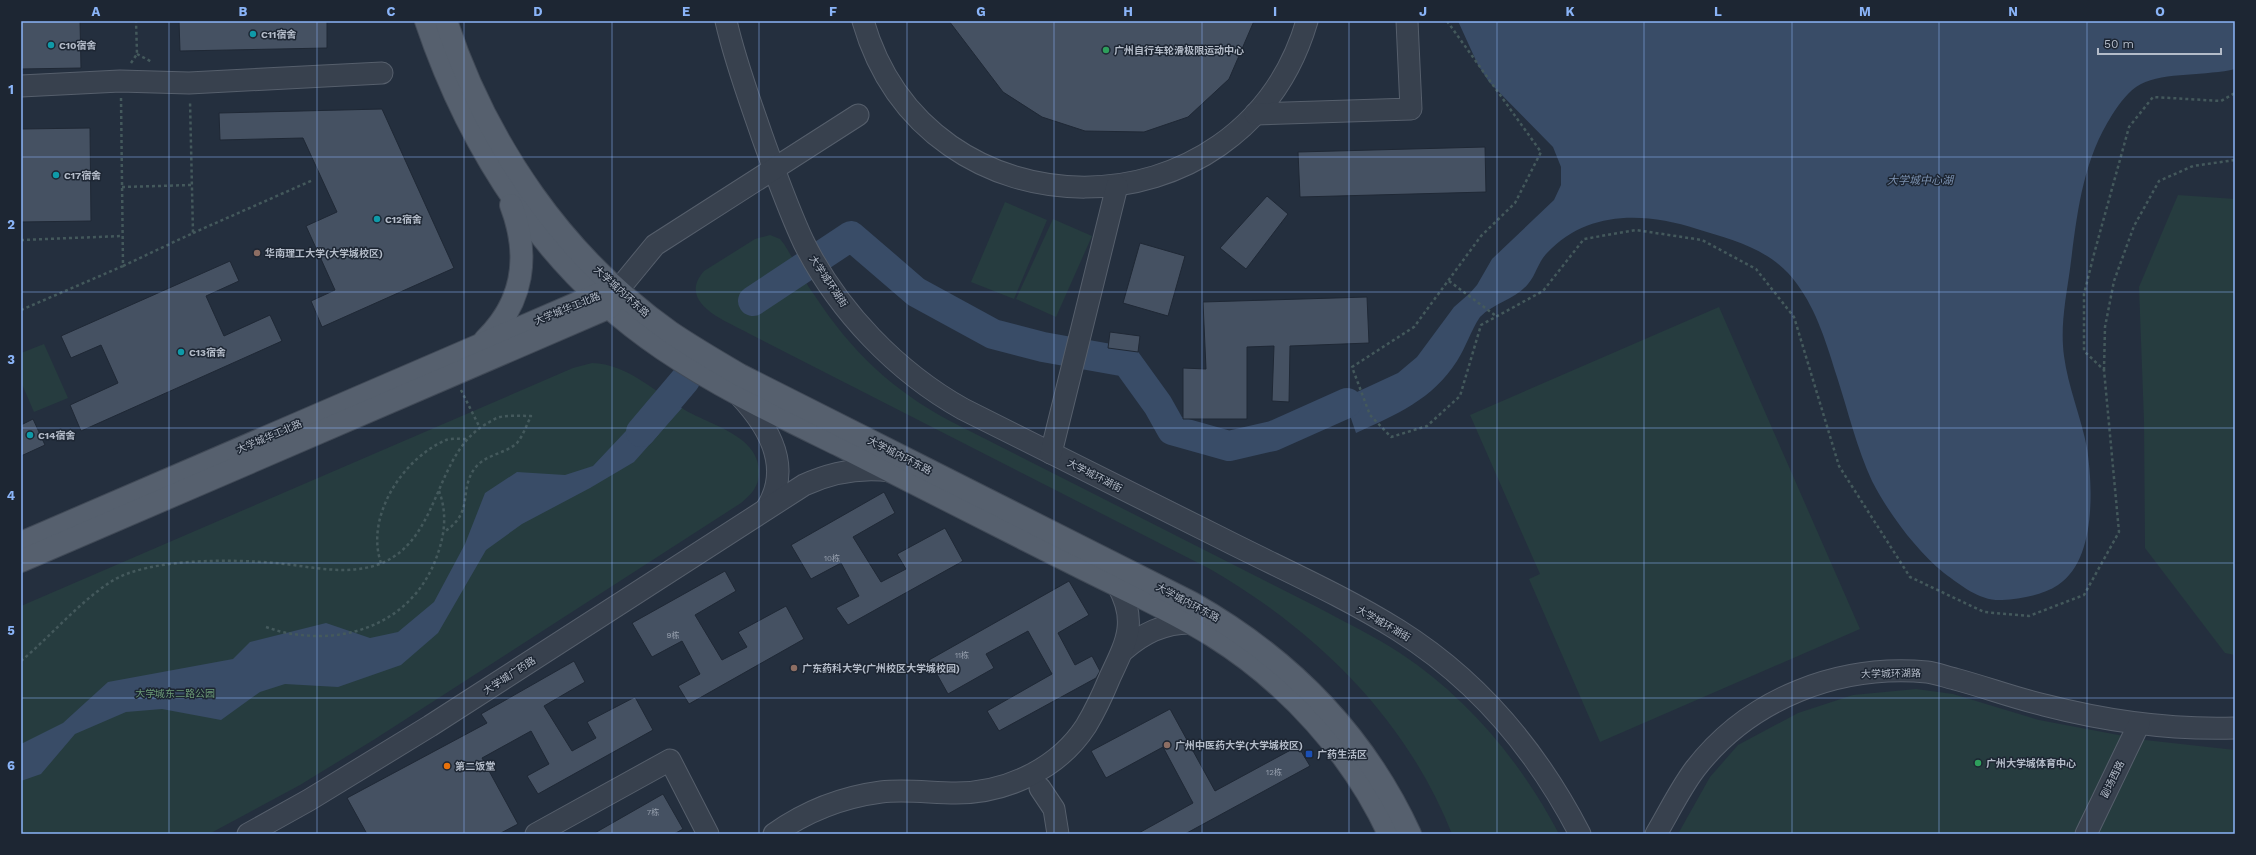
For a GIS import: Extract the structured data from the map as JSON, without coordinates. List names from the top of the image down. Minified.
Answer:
{"streets":{"main road":["大学城内环东路","大学城华工北路"],"street":["大学城环湖街","大学城环湖路","大学城广药路","副场西路"]},"crossings":[["大学城内环东路","大学城华工北路"],["大学城内环东路","大学城广药路"],["大学城环湖路","副场西路"]],"water":["大学城中心湖"],"parks":["大学城东二路公园"],"places":{"other":["C11宿舍","C10宿舍","广州自行车轮滑极限运动中心","C17宿舍","C12宿舍","华南理工大学(大学城校区)","C13宿舍","C14宿舍","广东药科大学(广州校区大学城校园)","广州中医药大学(大学城校区)","广州大学城体育中心","第二饭堂"],"transit":["广药生活区"]},"house_numbers":["10栋","9栋","11栋","12栋","7栋"],"scale_bar":"50 m","grid":{"columns":["A","B","C","D","E","F","G","H","I","J","K","L","M","N","O"],"rows":["1","2","3","4","5","6"]}}
